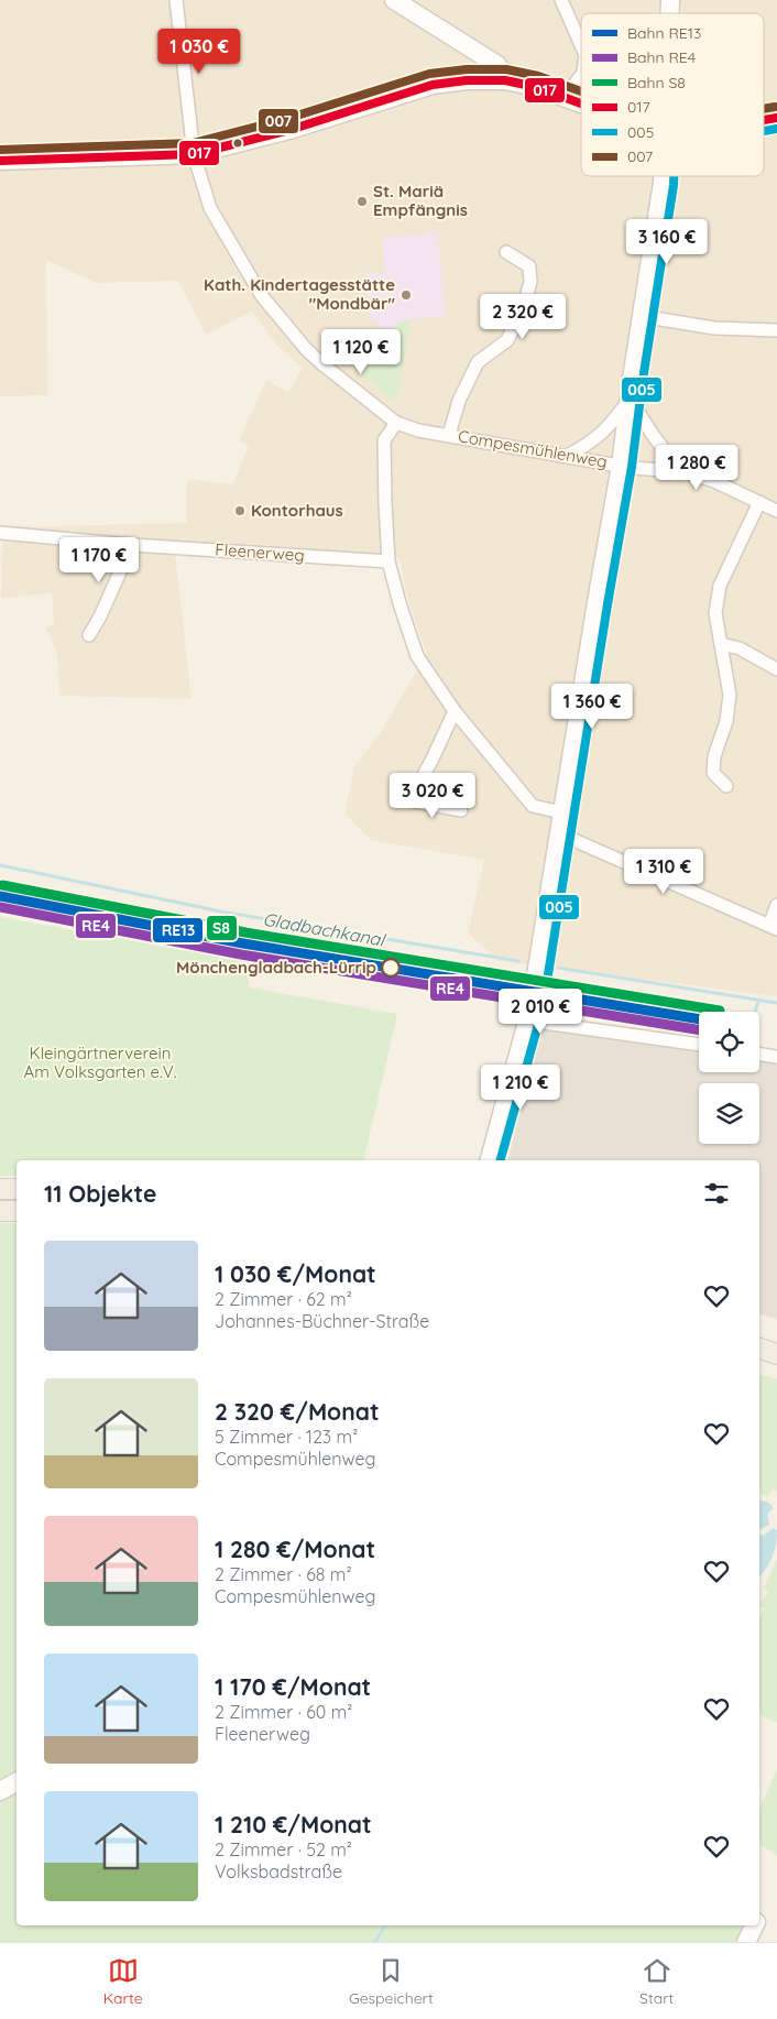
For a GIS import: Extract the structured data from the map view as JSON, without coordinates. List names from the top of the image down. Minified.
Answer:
{"streets":{"street":["Compesmühlenweg","Fleenerweg"]},"water":["Gladbachkanal"],"parks":["Kleingärtnerverein Am Volksgarten e.V."],"places":["St. Mariä Empfängnis","Kath. Kindertagesstätte \"Mondbär\"","Kontorhaus","Mönchengladbach-Lürrip"],"lines":["transit line 007","transit line 017","transit line 005","rail line S8","rail line RE13","rail line RE4"],"legend":["Bahn RE13","Bahn RE4","Bahn S8","017","005","007"],"page":{"price":["1 030 €","3 160 €","2 320 €","1 120 €","1 280 €","1 170 €","1 360 €","3 020 €","1 310 €","2 010 €","1 210 €"],"heading":"11 Objekte","list":[{"name":"1 030 €/Monat","note":"2 Zimmer · 62 m² · Johannes-Büchner-Straße"},{"name":"2 320 €/Monat","note":"5 Zimmer · 123 m² · Compesmühlenweg"},{"name":"1 280 €/Monat","note":"2 Zimmer · 68 m² · Compesmühlenweg"},{"name":"1 170 €/Monat","note":"2 Zimmer · 60 m² · Fleenerweg"},{"name":"1 210 €/Monat","note":"2 Zimmer · 52 m² · Volksbadstraße"}],"tabs":["Karte","Gespeichert","Start"]}}
